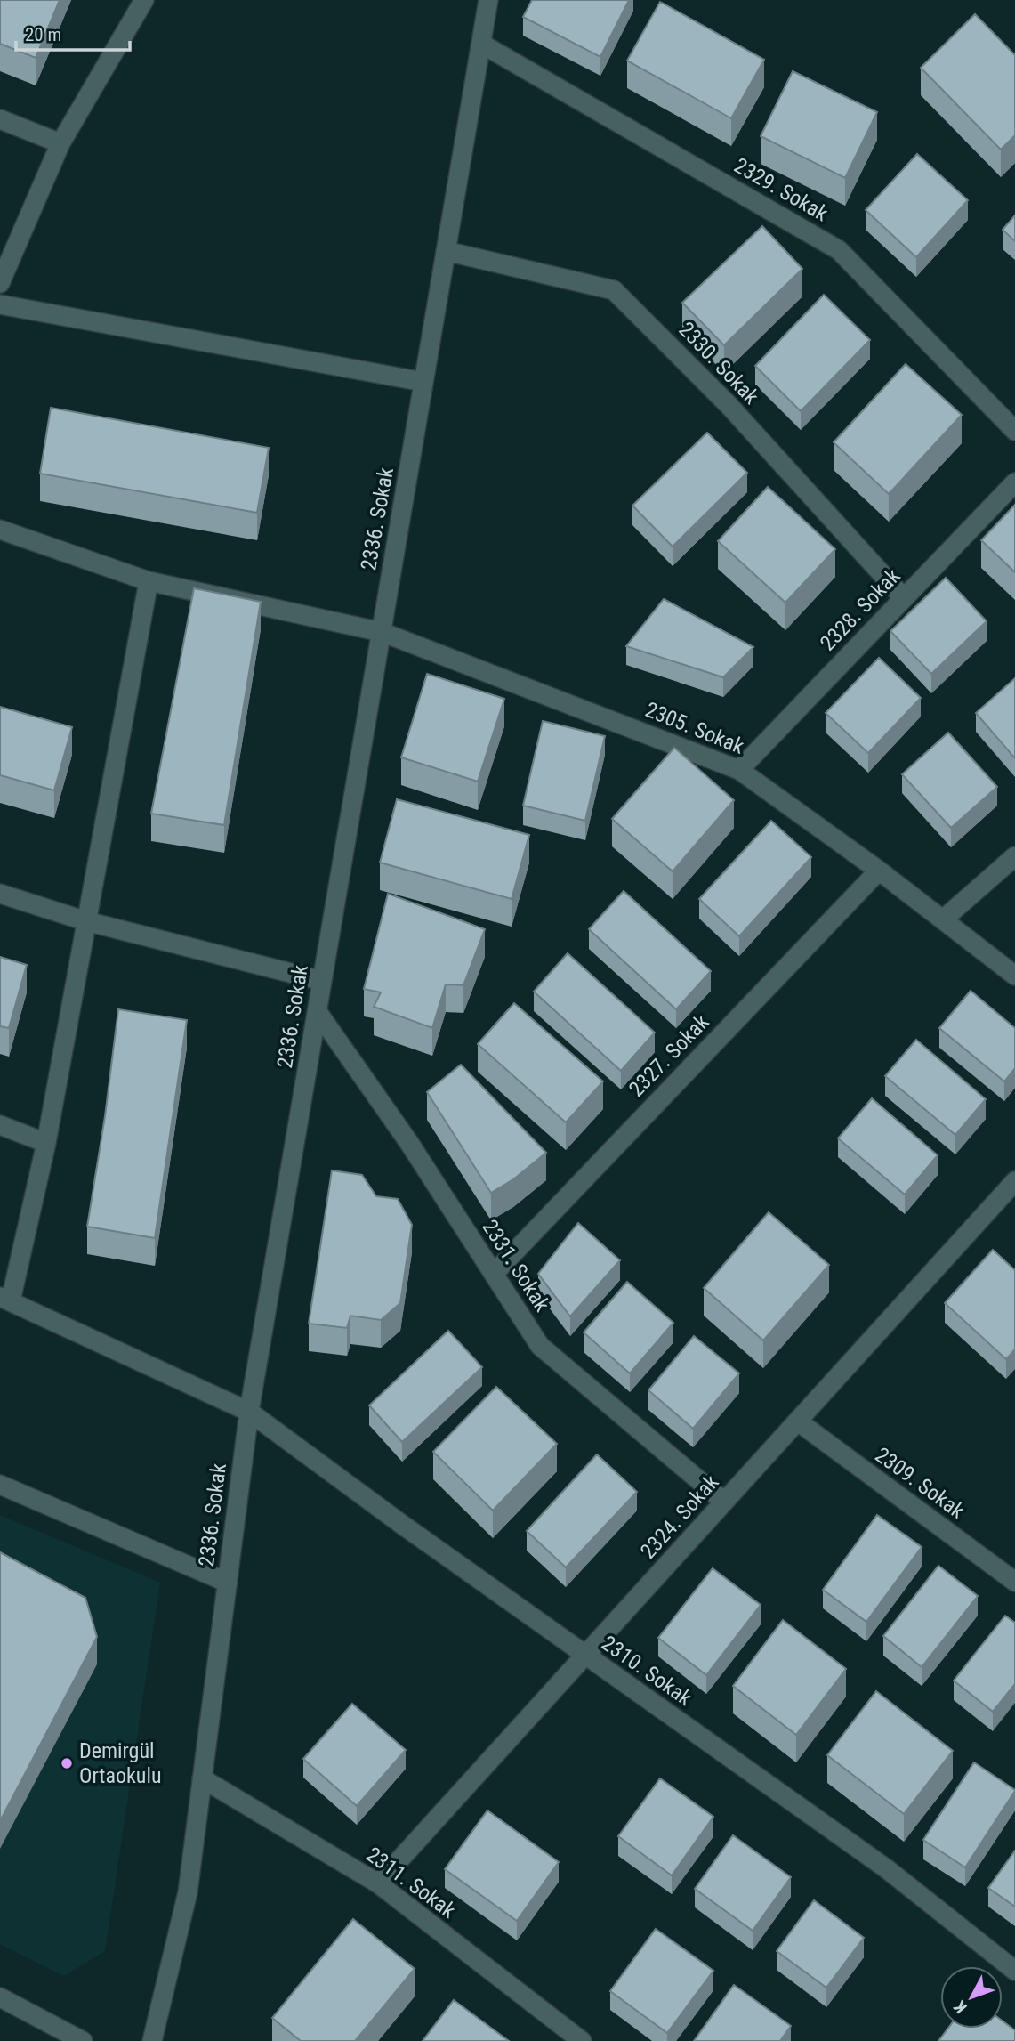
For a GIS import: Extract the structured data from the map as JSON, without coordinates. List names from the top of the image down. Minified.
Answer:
{"streets":{"street":["2329. Sokak","2330. Sokak","2336. Sokak","2328. Sokak","2305. Sokak","2327. Sokak","2331. Sokak","2309. Sokak","2324. Sokak","2310. Sokak","2311. Sokak"]},"crossings":[["2329. Sokak","2336. Sokak"],["2330. Sokak","2336. Sokak"],["2330. Sokak","2328. Sokak"],["2336. Sokak","2305. Sokak"],["2336. Sokak","2331. Sokak"],["2336. Sokak","2310. Sokak"],["2336. Sokak","2311. Sokak"],["2328. Sokak","2305. Sokak"],["2305. Sokak","2327. Sokak"],["2327. Sokak","2331. Sokak"],["2331. Sokak","2324. Sokak"],["2309. Sokak","2324. Sokak"],["2324. Sokak","2310. Sokak"],["2324. Sokak","2311. Sokak"]],"places":["Demirgül Ortaokulu"],"scale_bar":"20 m","north":"bottom left"}
